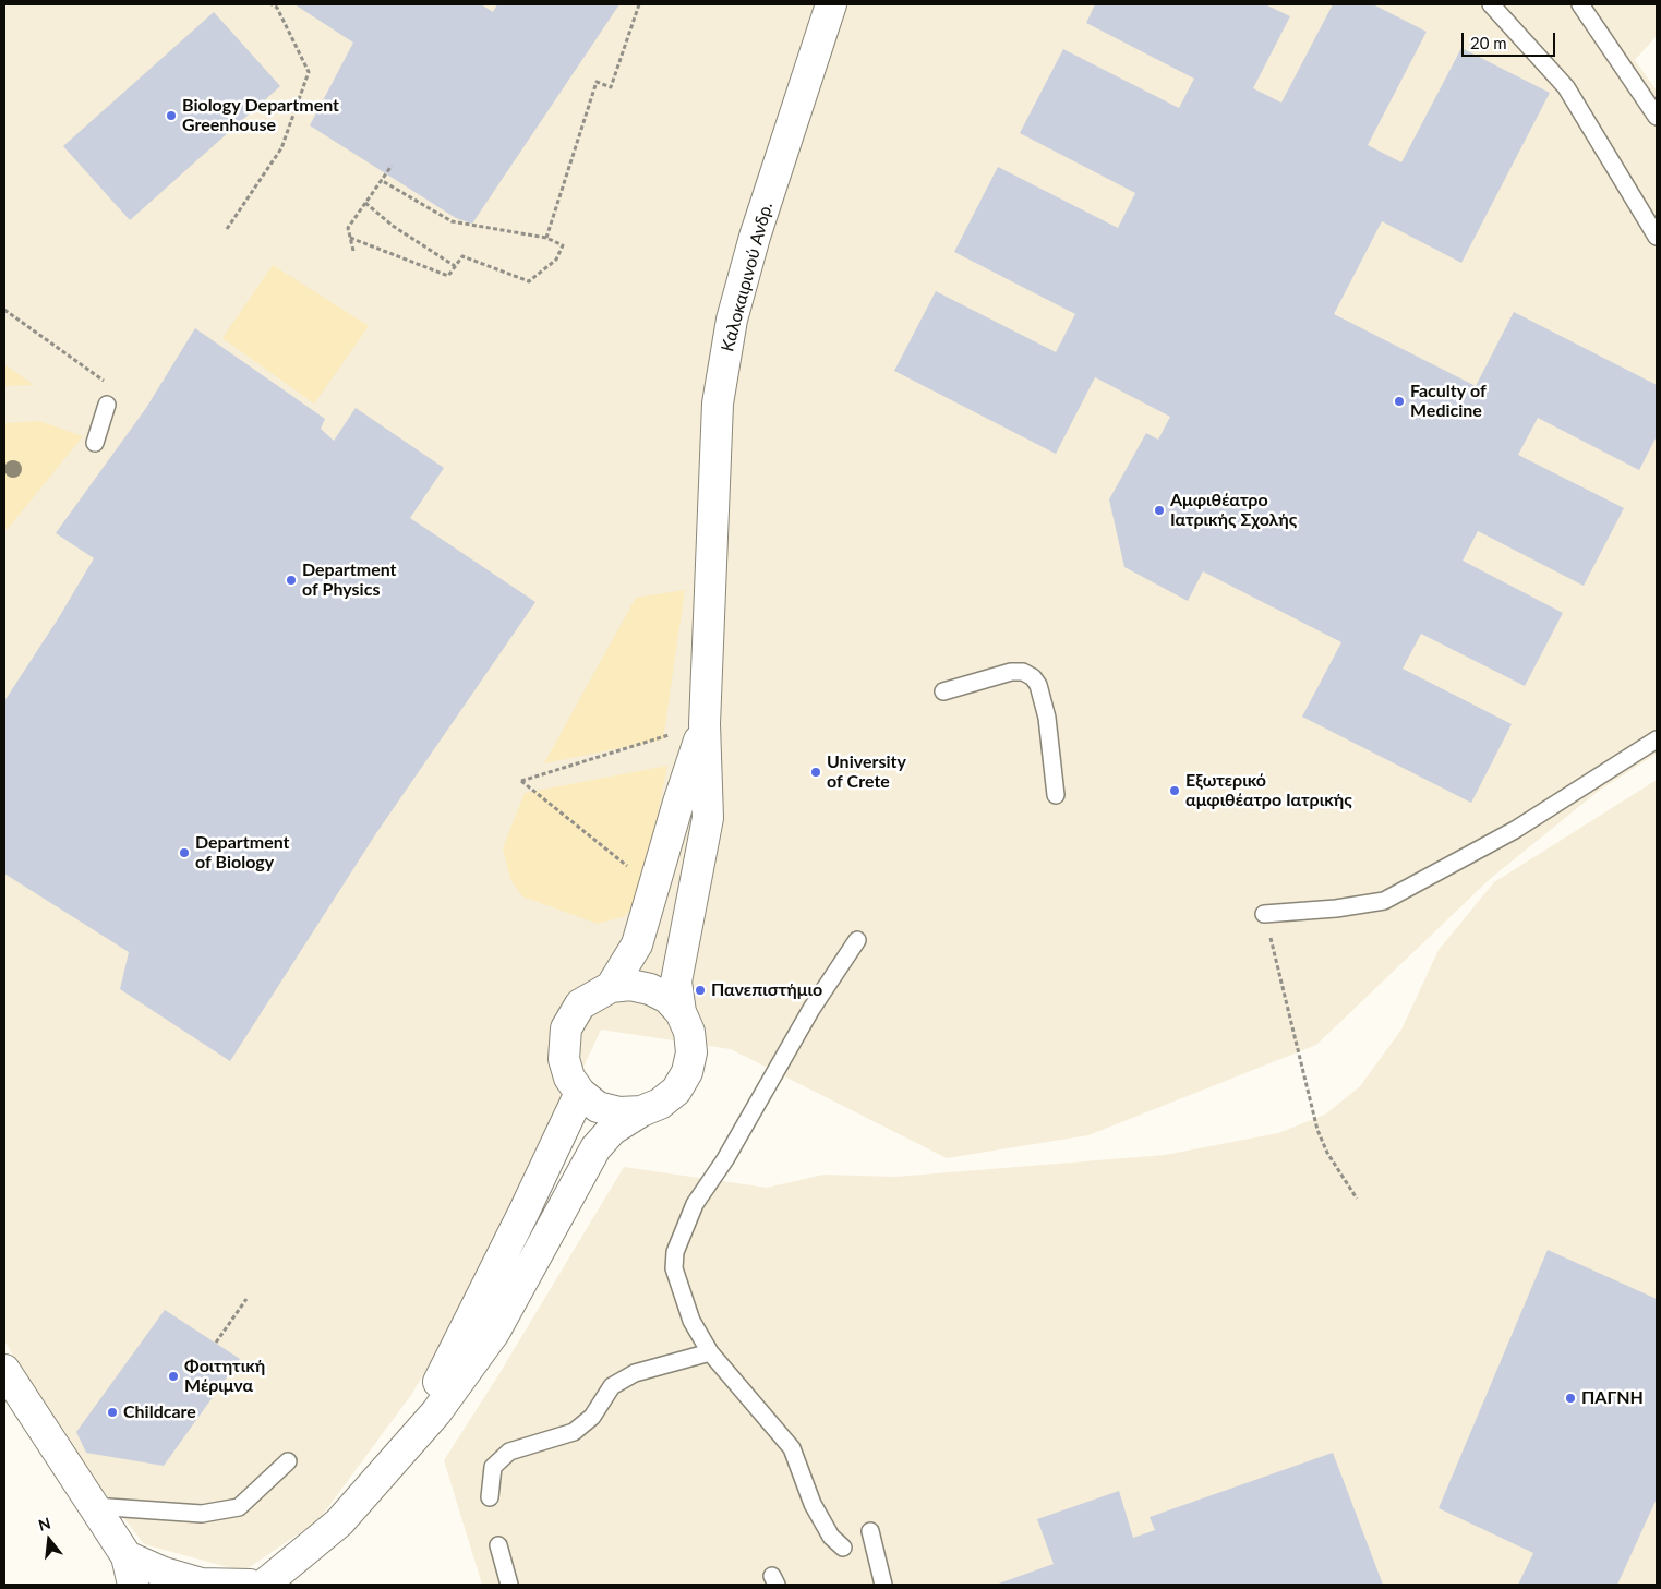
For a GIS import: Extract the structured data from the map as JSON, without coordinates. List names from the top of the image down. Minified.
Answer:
{"streets":{"street":["Καλοκαιρινού Ανδρ."]},"places":["Biology Department Greenhouse","Faculty of Medicine","Αμφιθέατρο Ιατρικής Σχολής","Department of Physics","University of Crete","Εξωτερικό αμφιθέατρο Ιατρικής","Department of Biology","Πανεπιστήμιο","Φοιτητική Μέριμνα","ΠΑΓΝΗ","Childcare"],"scale_bar":"20 m","north":"top"}
